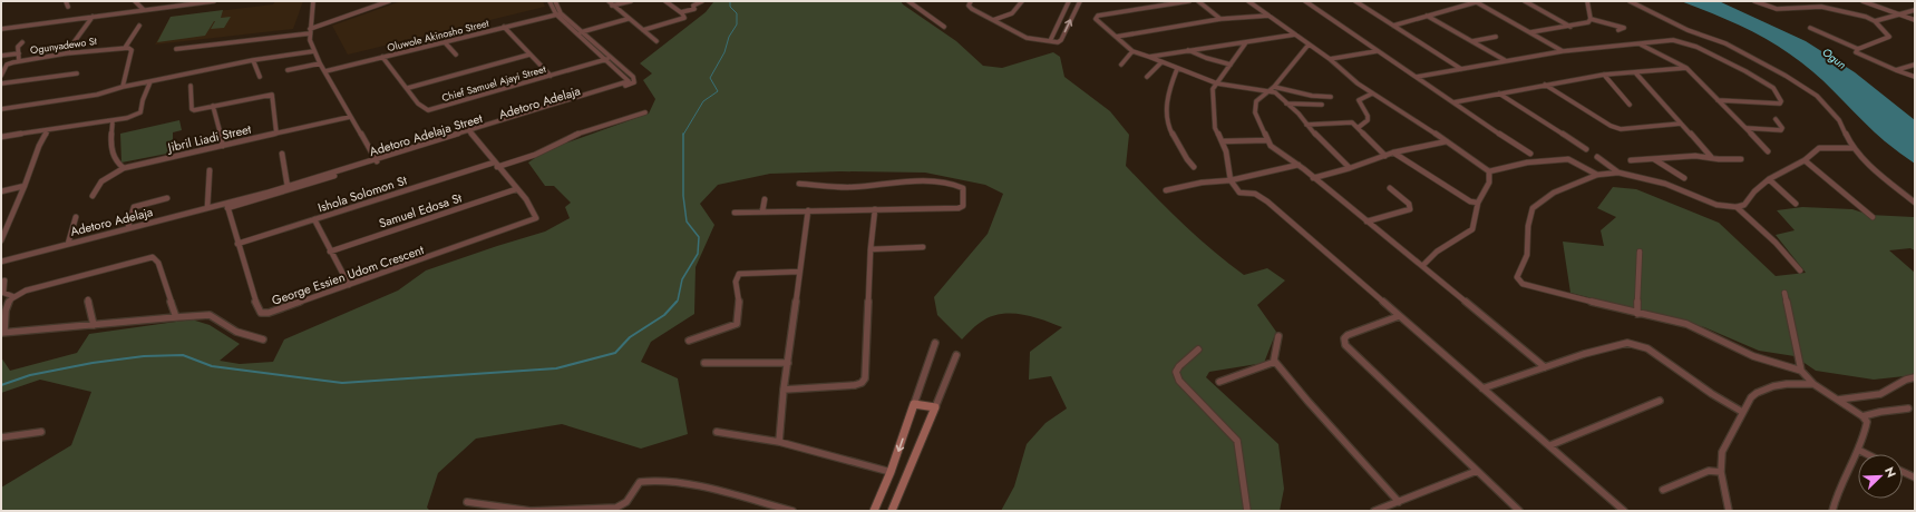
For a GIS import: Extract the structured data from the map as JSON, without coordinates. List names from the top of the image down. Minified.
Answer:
{"streets":{"street":["Oluwole Akinosho Street","Ogunyadewo St","Chief Samuel Ajayi Street","Adetoro Adelaja","Adetoro Adelaja Street","Jibril Liadi Street","Ishola Solomon St","Samuel Edosa St","George Essien Udom Crescent"]},"crossings":[["Oluwole Akinosho Street","Chief Samuel Ajayi Street"],["Adetoro Adelaja","Adetoro Adelaja Street"],["Adetoro Adelaja","George Essien Udom Crescent"],["Adetoro Adelaja Street","George Essien Udom Crescent"],["Ishola Solomon St","George Essien Udom Crescent"],["Samuel Edosa St","George Essien Udom Crescent"]],"water":["Ogun"],"north":"top right"}
